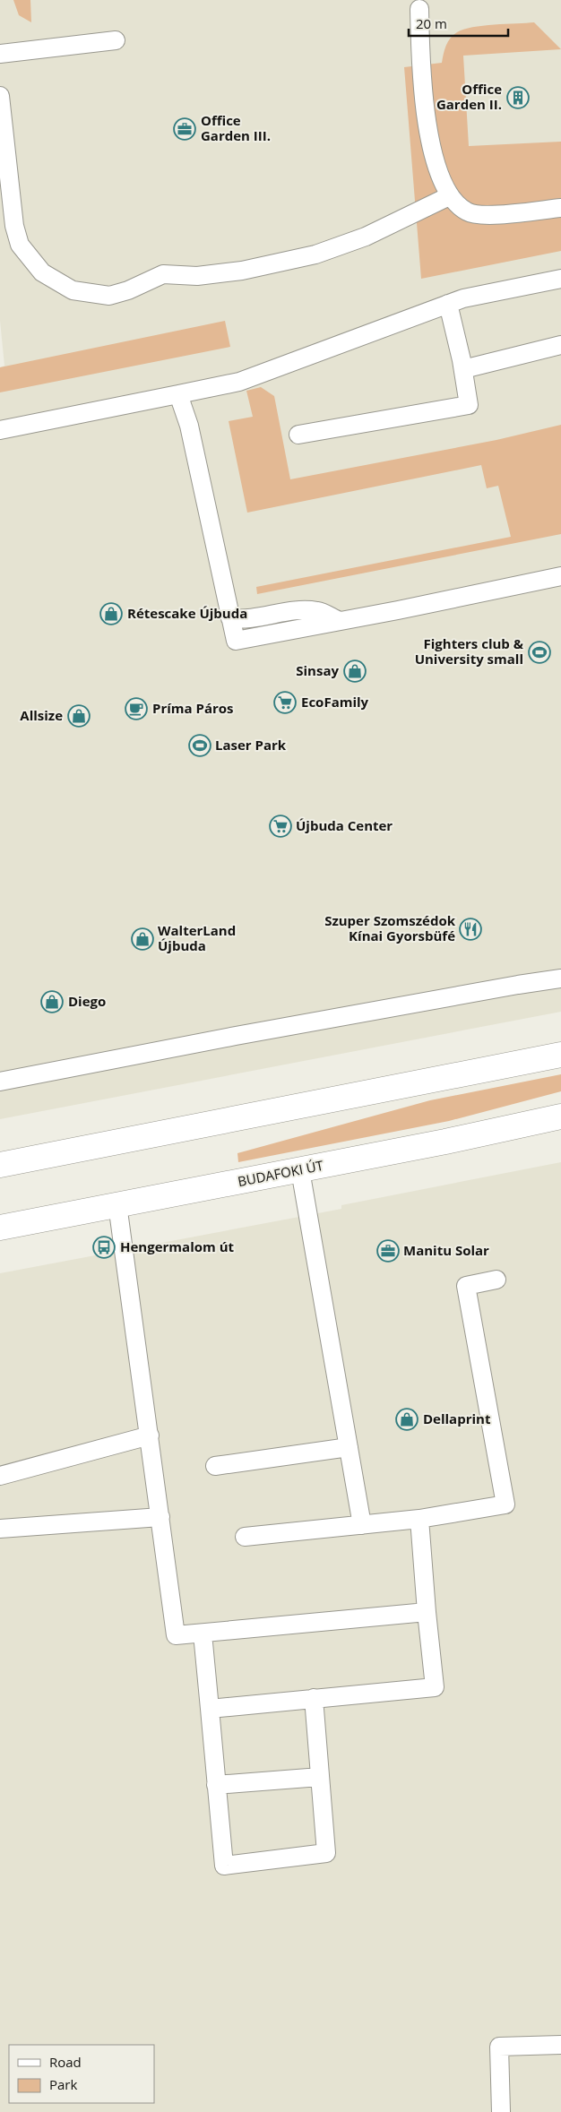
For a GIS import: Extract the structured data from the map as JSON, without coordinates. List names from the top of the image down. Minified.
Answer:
{"streets":{"main road":["BUDAFOKI ÚT"]},"places":{"building":["Office Garden II."],"office":["Office Garden III.","Manitu Solar"],"shop":["Rétescake Újbuda","Sinsay","Allsize","WalterLand Újbuda","Diego","Dellaprint"],"sports":["Fighters club & University small","Laser Park"],"supermarket":["EcoFamily","Újbuda Center"],"cafe":["Príma Páros"],"restaurant":["Szuper Szomszédok Kínai Gyorsbüfé"],"bus stop":["Hengermalom út"]},"legend":["Road","Park"],"scale_bar":"20 m"}
